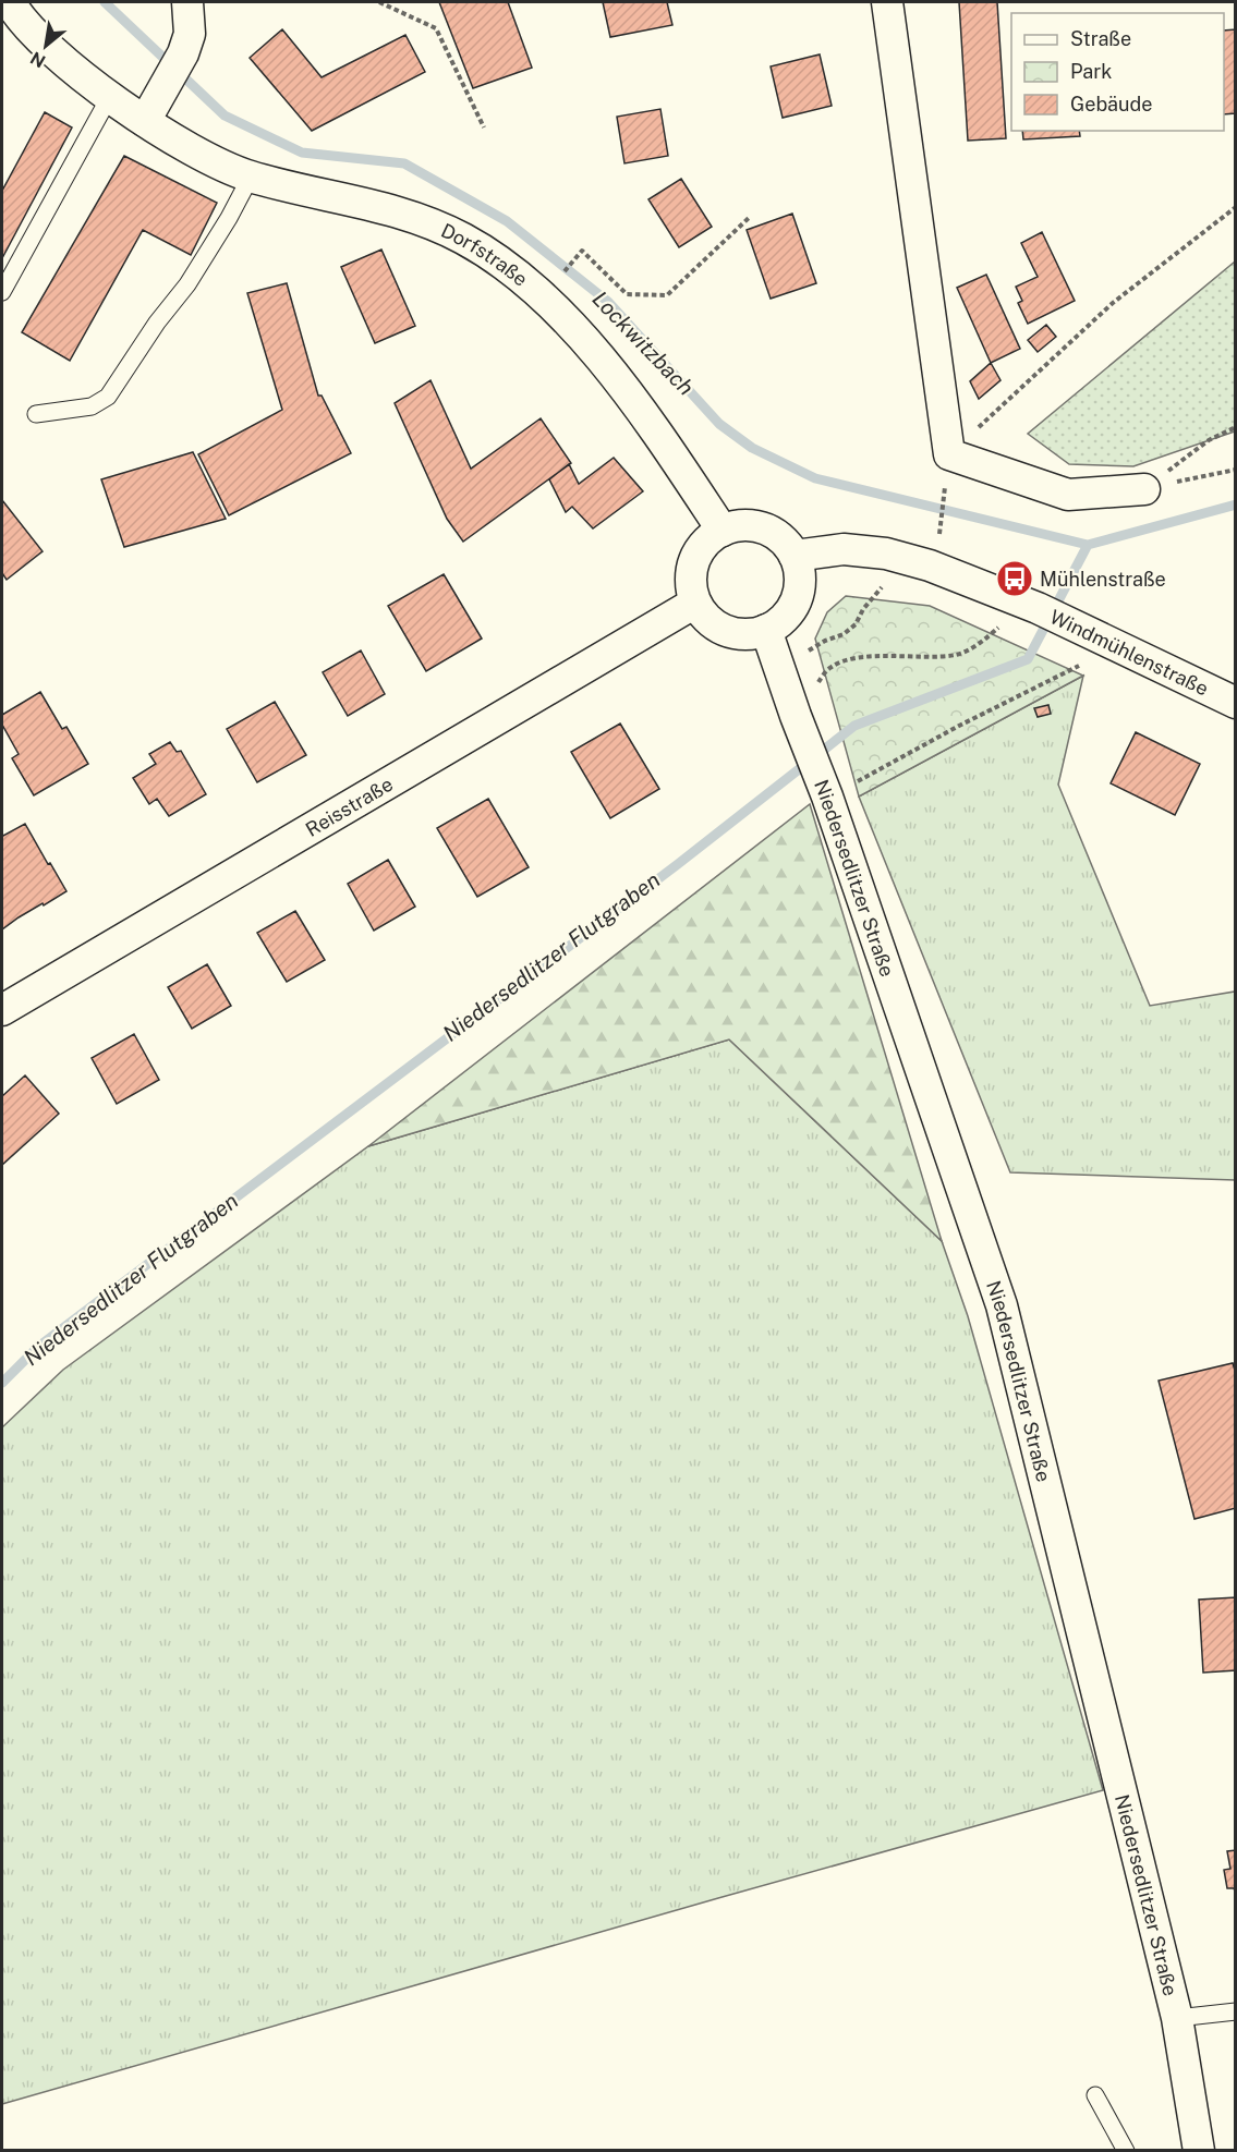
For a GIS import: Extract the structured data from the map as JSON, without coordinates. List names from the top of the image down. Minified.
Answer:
{"streets":{"street":["Dorfstraße","Windmühlenstraße","Reisstraße","Niedersedlitzer Straße"]},"crossings":[["Dorfstraße","Windmühlenstraße"],["Dorfstraße","Reisstraße"],["Dorfstraße","Niedersedlitzer Straße"],["Windmühlenstraße","Reisstraße"],["Windmühlenstraße","Niedersedlitzer Straße"],["Reisstraße","Niedersedlitzer Straße"]],"water":["Lockwitzbach","Niedersedlitzer Flutgraben"],"places":{"bus stop":["Mühlenstraße"]},"legend":["Straße","Park","Gebäude"],"north":"bottom left"}
